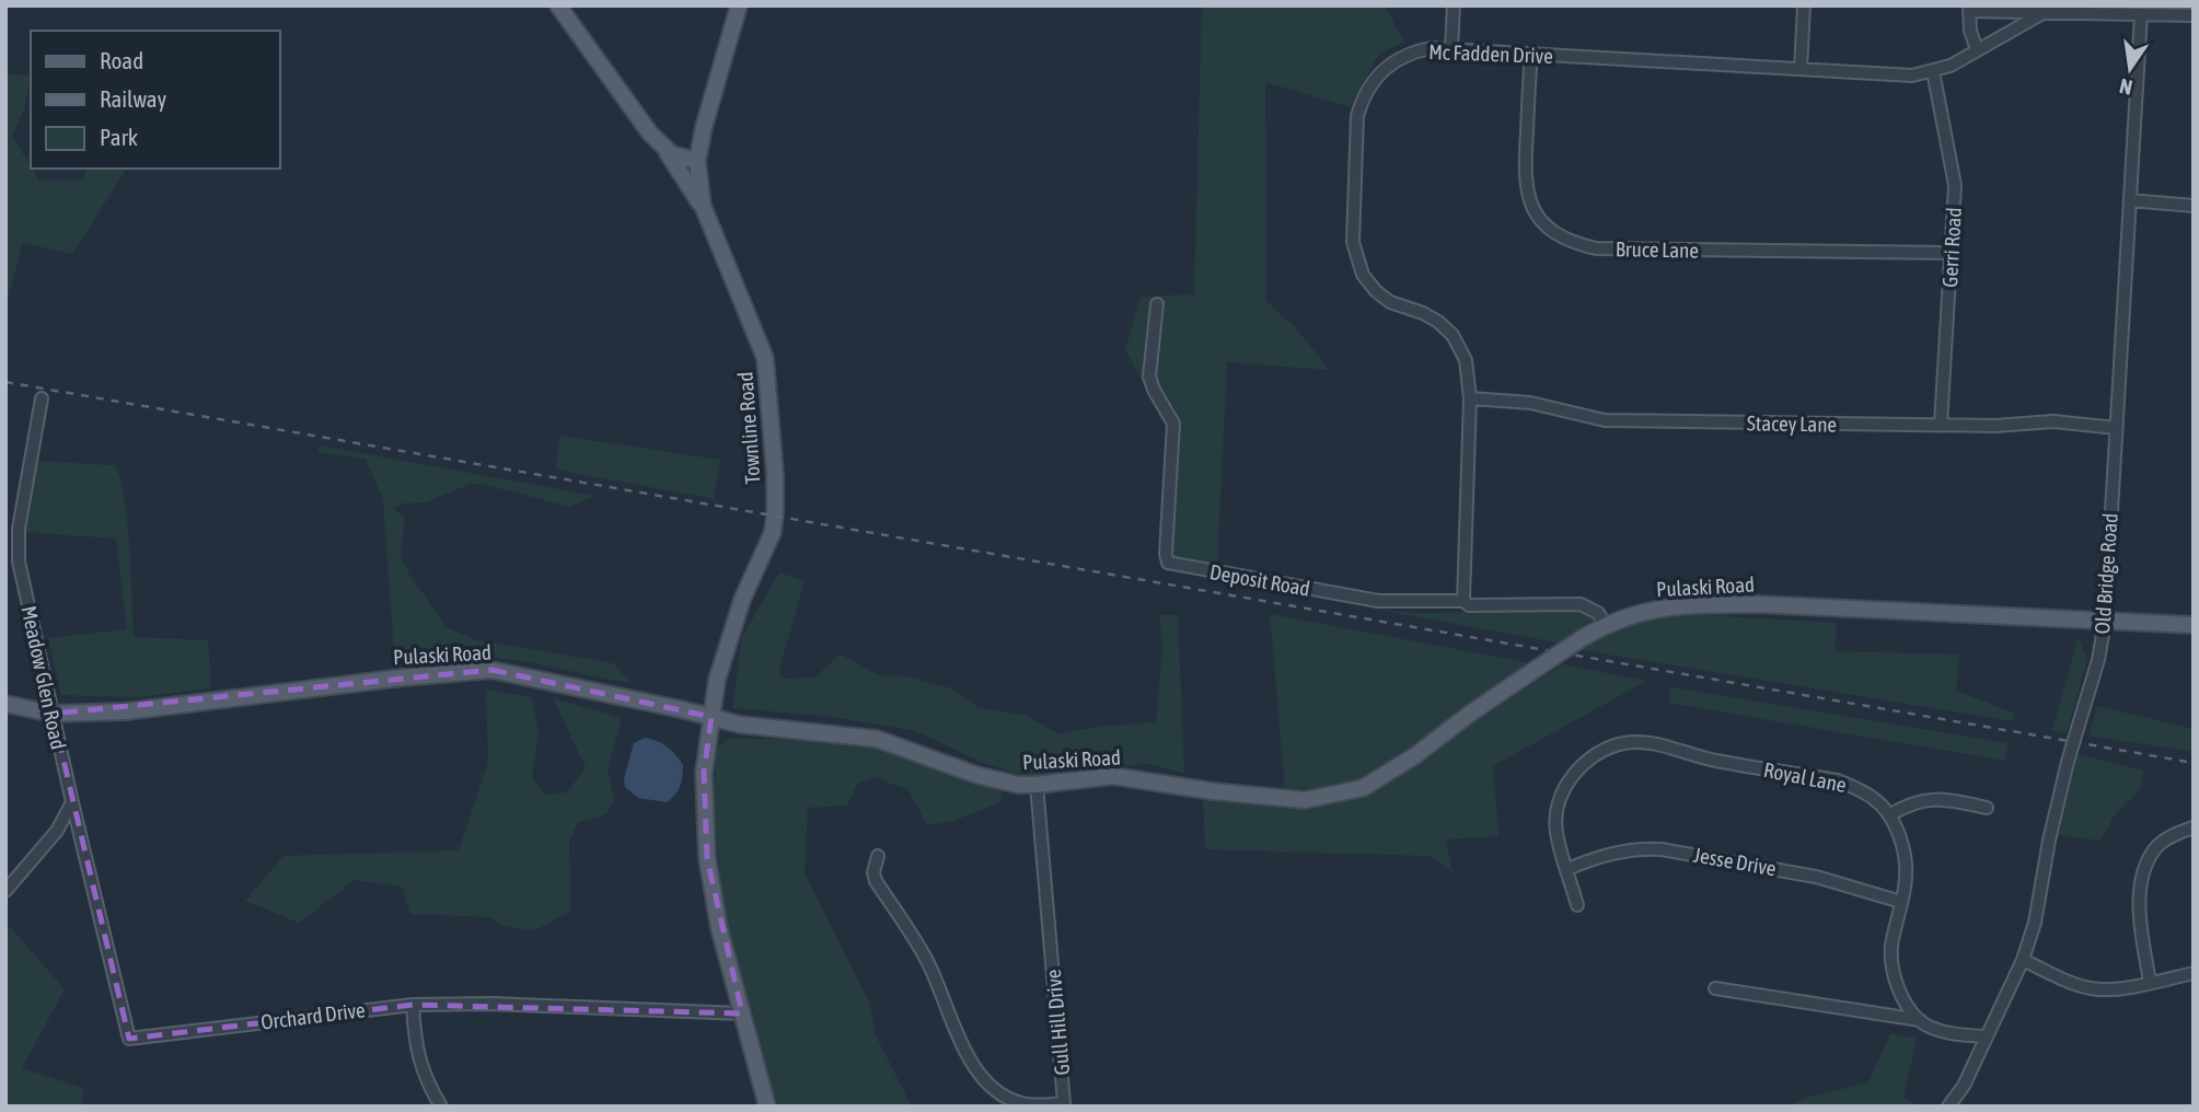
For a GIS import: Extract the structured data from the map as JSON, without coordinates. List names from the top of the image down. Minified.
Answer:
{"streets":{"main road":["Townline Road","Pulaski Road"],"street":["Mc Fadden Drive","Gerri Road","Bruce Lane","Stacey Lane","Old Bridge Road","Deposit Road","Meadow Glen Road","Royal Lane","Jesse Drive","Orchard Drive","Gull Hill Drive"]},"crossings":[["Mc Fadden Drive","Gerri Road"],["Mc Fadden Drive","Bruce Lane"],["Mc Fadden Drive","Stacey Lane"],["Mc Fadden Drive","Deposit Road"],["Gerri Road","Bruce Lane"],["Gerri Road","Stacey Lane"],["Stacey Lane","Old Bridge Road"],["Townline Road","Pulaski Road"],["Townline Road","Orchard Drive"],["Old Bridge Road","Pulaski Road"],["Deposit Road","Pulaski Road"],["Pulaski Road","Meadow Glen Road"],["Pulaski Road","Gull Hill Drive"],["Meadow Glen Road","Orchard Drive"],["Royal Lane","Jesse Drive"]],"legend":["Road","Railway","Park"],"north":"bottom"}
